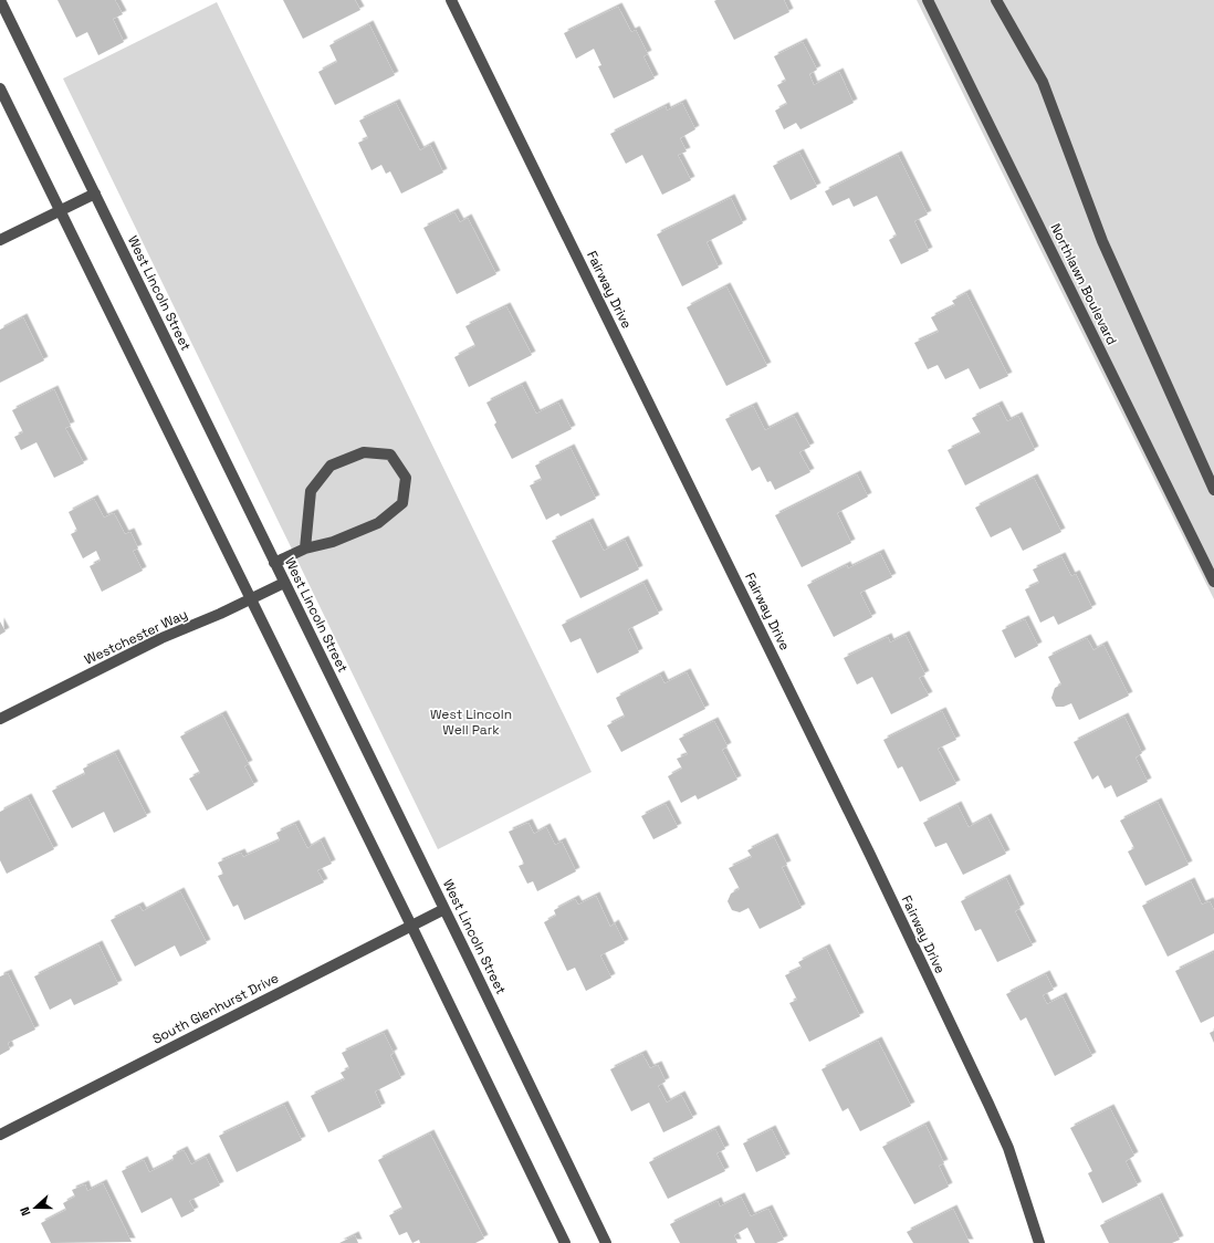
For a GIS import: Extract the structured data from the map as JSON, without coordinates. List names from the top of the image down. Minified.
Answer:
{"streets":{"street":["Northlawn Boulevard","Fairway Drive","West Lincoln Street","Westchester Way","South Glenhurst Drive"]},"crossings":[["West Lincoln Street","Westchester Way"],["West Lincoln Street","South Glenhurst Drive"]],"parks":["West Lincoln Well Park"],"north":"left"}
